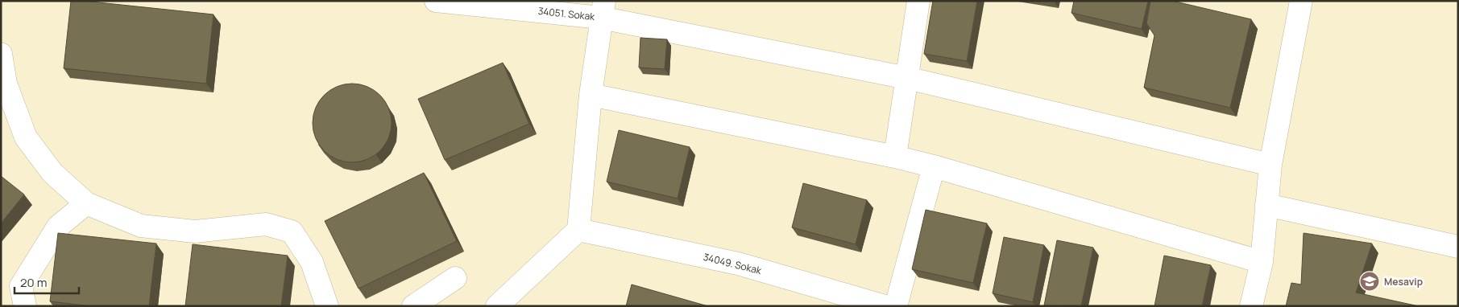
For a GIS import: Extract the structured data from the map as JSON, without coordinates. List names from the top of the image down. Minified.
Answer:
{"streets":{"street":["34051. Sokak","34049. Sokak"]},"places":{"school or university":["Mesavip"]},"scale_bar":"20 m"}
